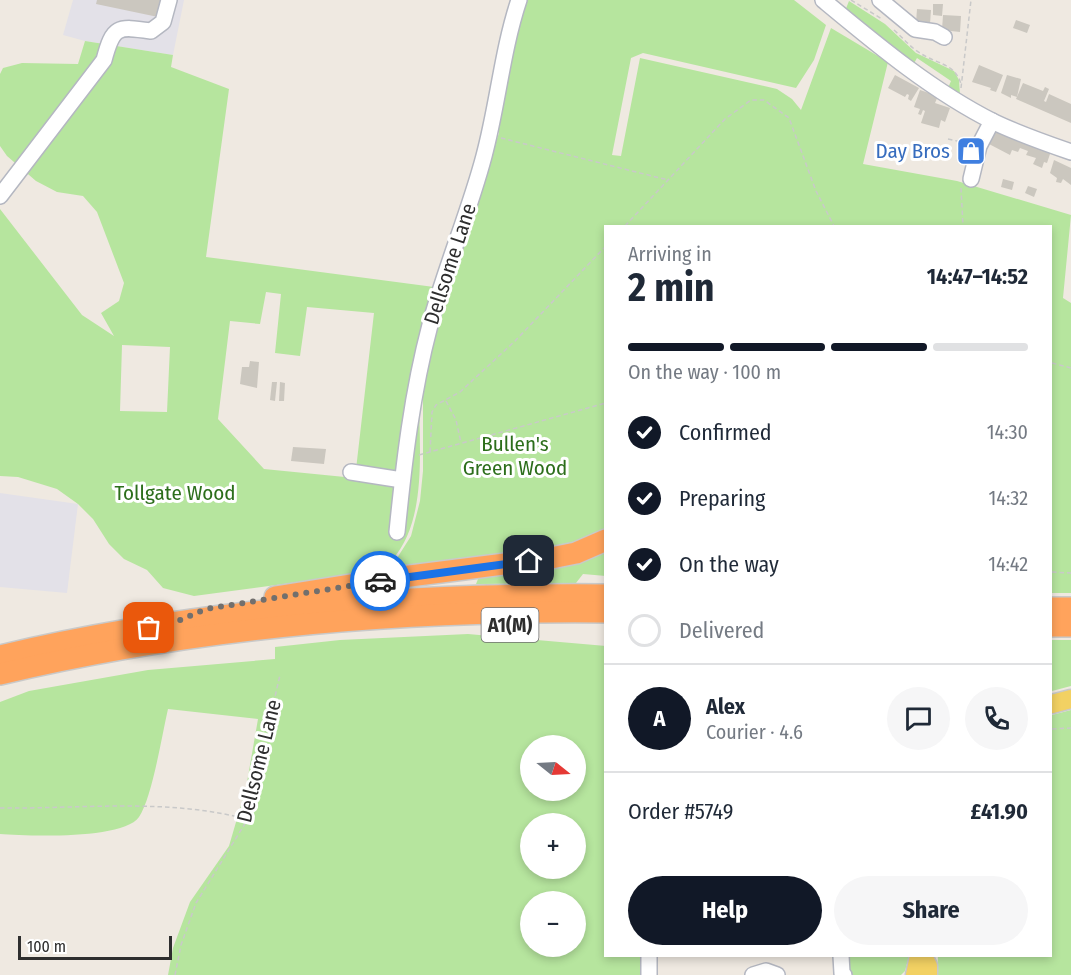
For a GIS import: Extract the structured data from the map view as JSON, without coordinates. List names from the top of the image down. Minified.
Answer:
{"streets":{"highway":["A1(M)"],"street":["Dellsome Lane"]},"parks":["Bullen's Green Wood","Tollgate Wood"],"places":{"shop":["Day Bros"]},"scale_bar":"100 m","north":"right","page":{"heading":["2 min","Arriving in","14:47–14:52"],"panel":["Alex","Courier · 4.6","Order #5749","£41.90"],"bar":"On the way · 100 m","list":[["Confirmed","14:30"],["Preparing","14:32"],["On the way","14:42"],"Delivered"],"round":"A","map_buttons":["+","−"],"buttons":["Help","Share"],"scale":"100 m"}}
